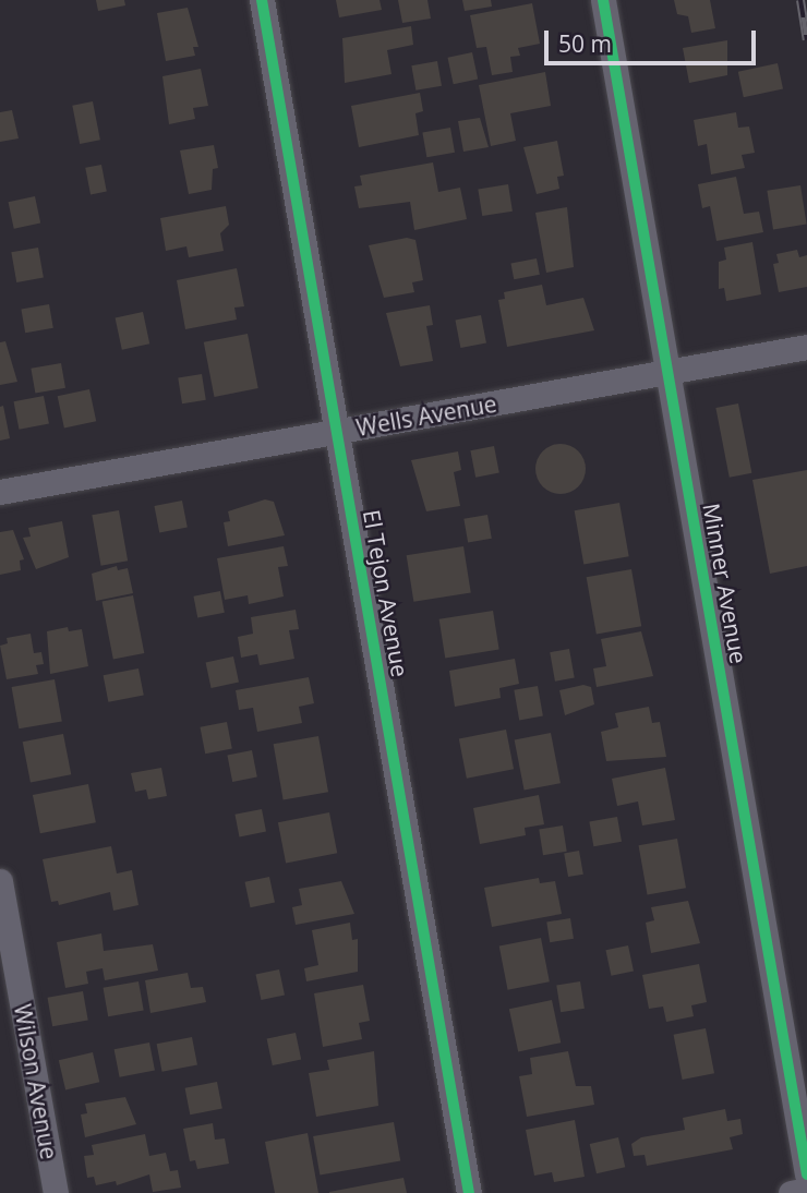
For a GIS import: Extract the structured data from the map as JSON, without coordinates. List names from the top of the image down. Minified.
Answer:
{"streets":{"street":["Wells Avenue","Minner Avenue","El Tejon Avenue","Wilson Avenue"]},"crossings":[["Wells Avenue","Minner Avenue"],["Wells Avenue","El Tejon Avenue"]],"scale_bar":"50 m"}
